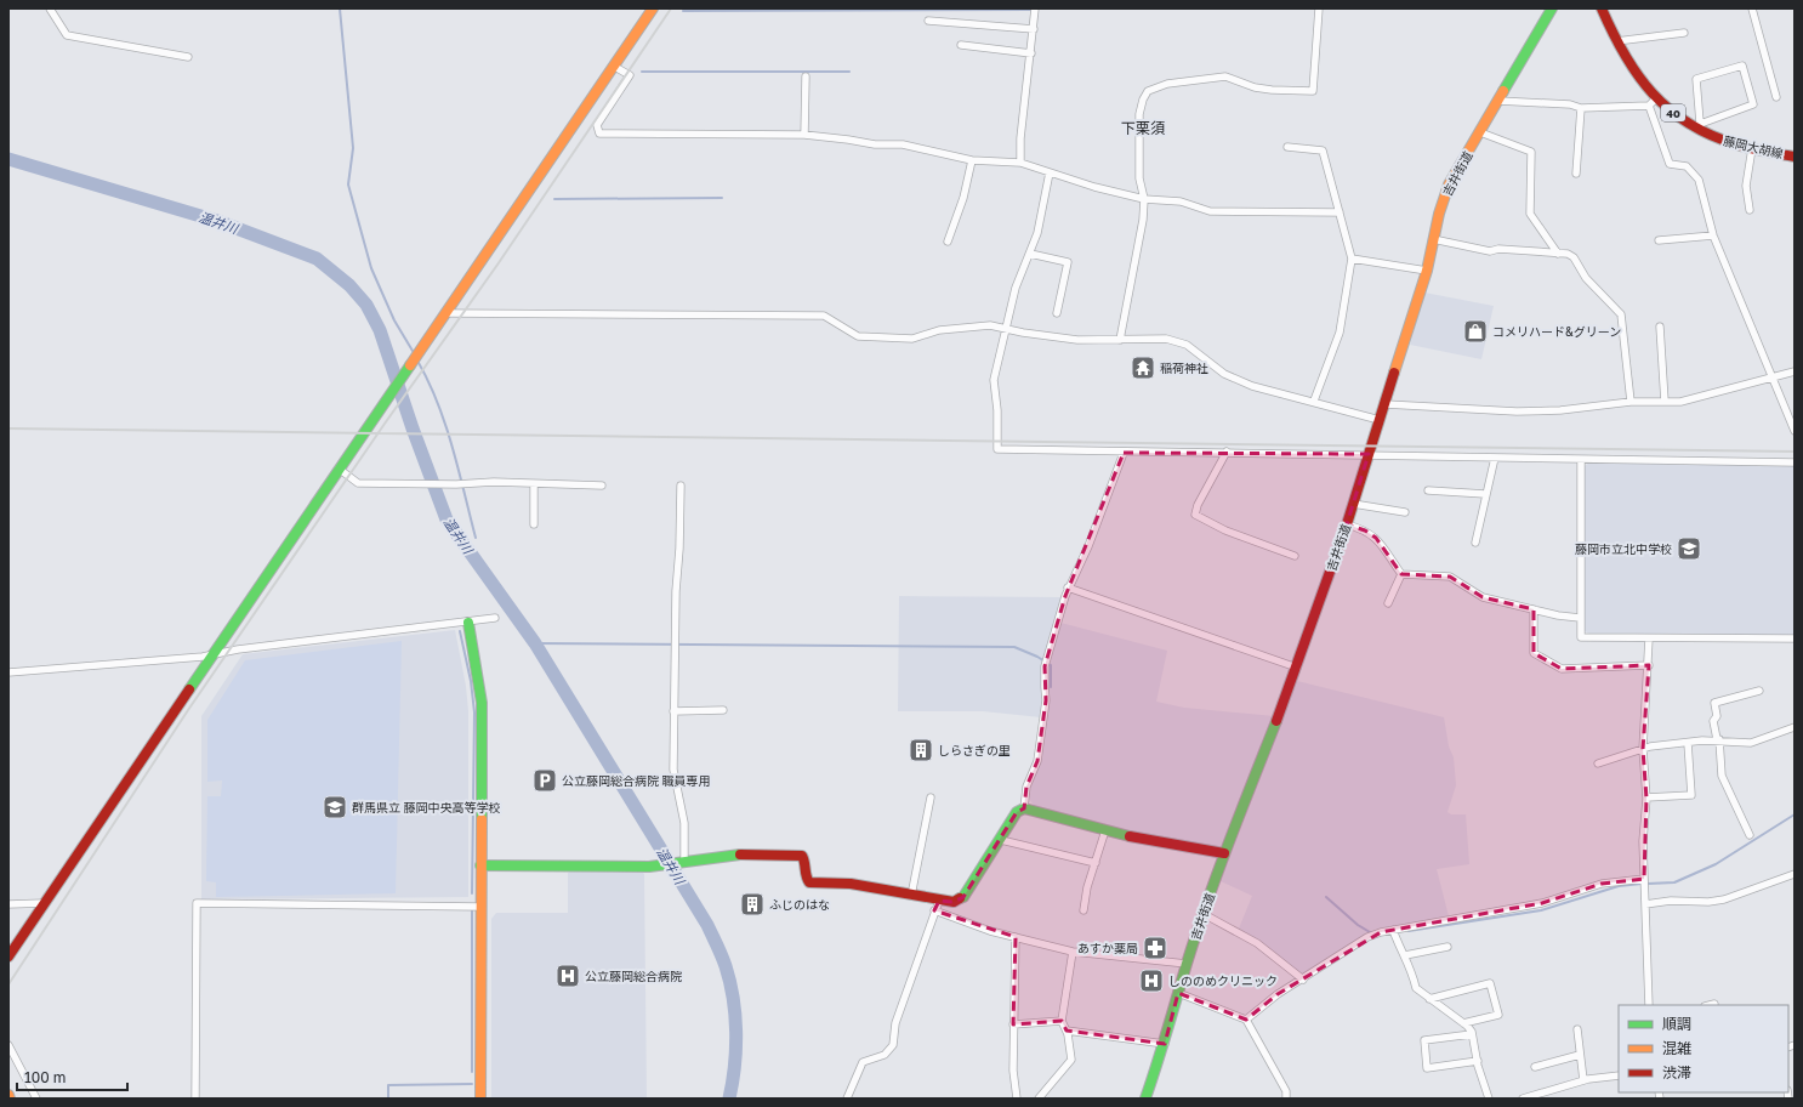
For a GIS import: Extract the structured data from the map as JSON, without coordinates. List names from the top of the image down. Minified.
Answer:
{"streets":{"street":["40","藤岡大胡線","吉井街道"]},"districts":["下栗須"],"water":["温井川"],"places":{"shop":["コメリハード&グリーン"],"temple":["稲荷神社"],"school or university":["藤岡市立北中学校","群馬県立 藤岡中央高等学校"],"building":["しらさぎの里","ふじのはな"],"parking":["公立藤岡総合病院 職員専用"],"pharmacy":["あすか薬局"],"hospital":["公立藤岡総合病院","しののめクリニック"]},"legend":["順調","混雑","渋滞"],"scale_bar":"100 m"}
